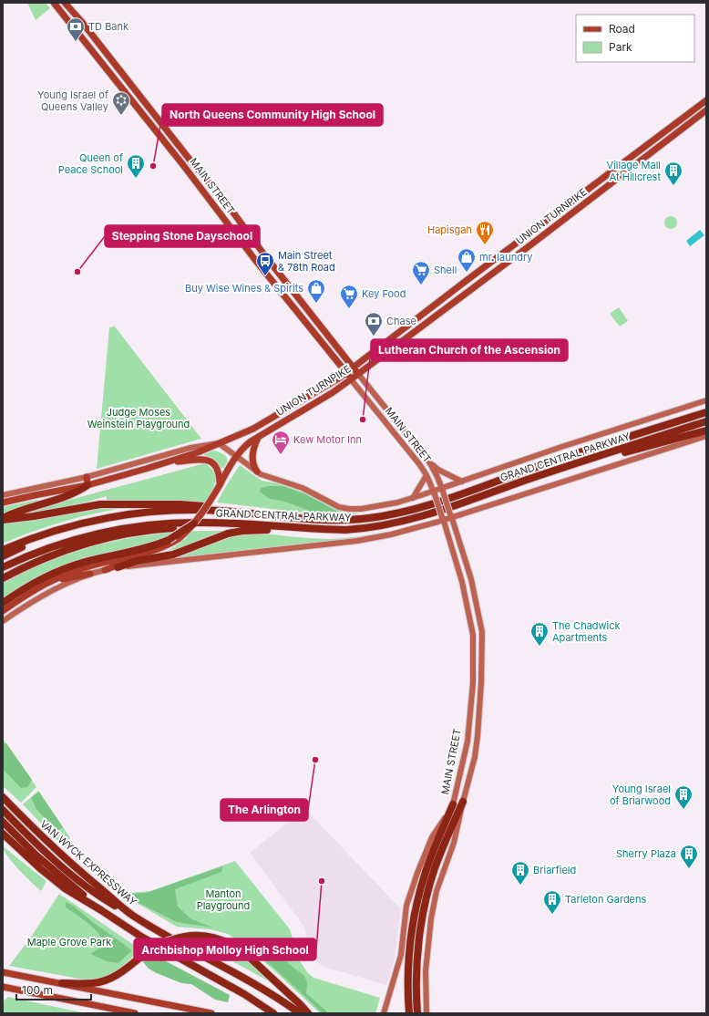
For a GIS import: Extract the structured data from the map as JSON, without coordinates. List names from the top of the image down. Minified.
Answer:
{"streets":{"highway":["GRAND CENTRAL PARKWAY","VAN WYCK EXPRESSWAY"],"main road":["MAIN STREET","UNION TURNPIKE"]},"crossings":[["MAIN STREET","UNION TURNPIKE"],["MAIN STREET","GRAND CENTRAL PARKWAY"],["UNION TURNPIKE","GRAND CENTRAL PARKWAY"]],"parks":["Judge Moses Weinstein Playground","Manton Playground","Maple Grove Park"],"places":{"bank":["TD Bank","Chase"],"synagogue":["Young Israel of Queens Valley"],"other":["North Queens Community High School","Stepping Stone Dayschool","Lutheran Church of the Ascension","The Arlington","Archbishop Molloy High School"],"building":["Queen of Peace School","Village Mall At Hillcrest","The Chadwick Apartments","Young Israel of Briarwood","Sherry Plaza","Briarfield","Tarleton Gardens"],"restaurant":["Hapisgah"],"shop":["mr. laundry","Buy Wise Wines & Spirits"],"bus stop":["Main Street & 78th Road"],"supermarket":["Shell","Key Food"],"hotel":["Kew Motor Inn"]},"legend":["Road","Park"],"scale_bar":"100 m"}
